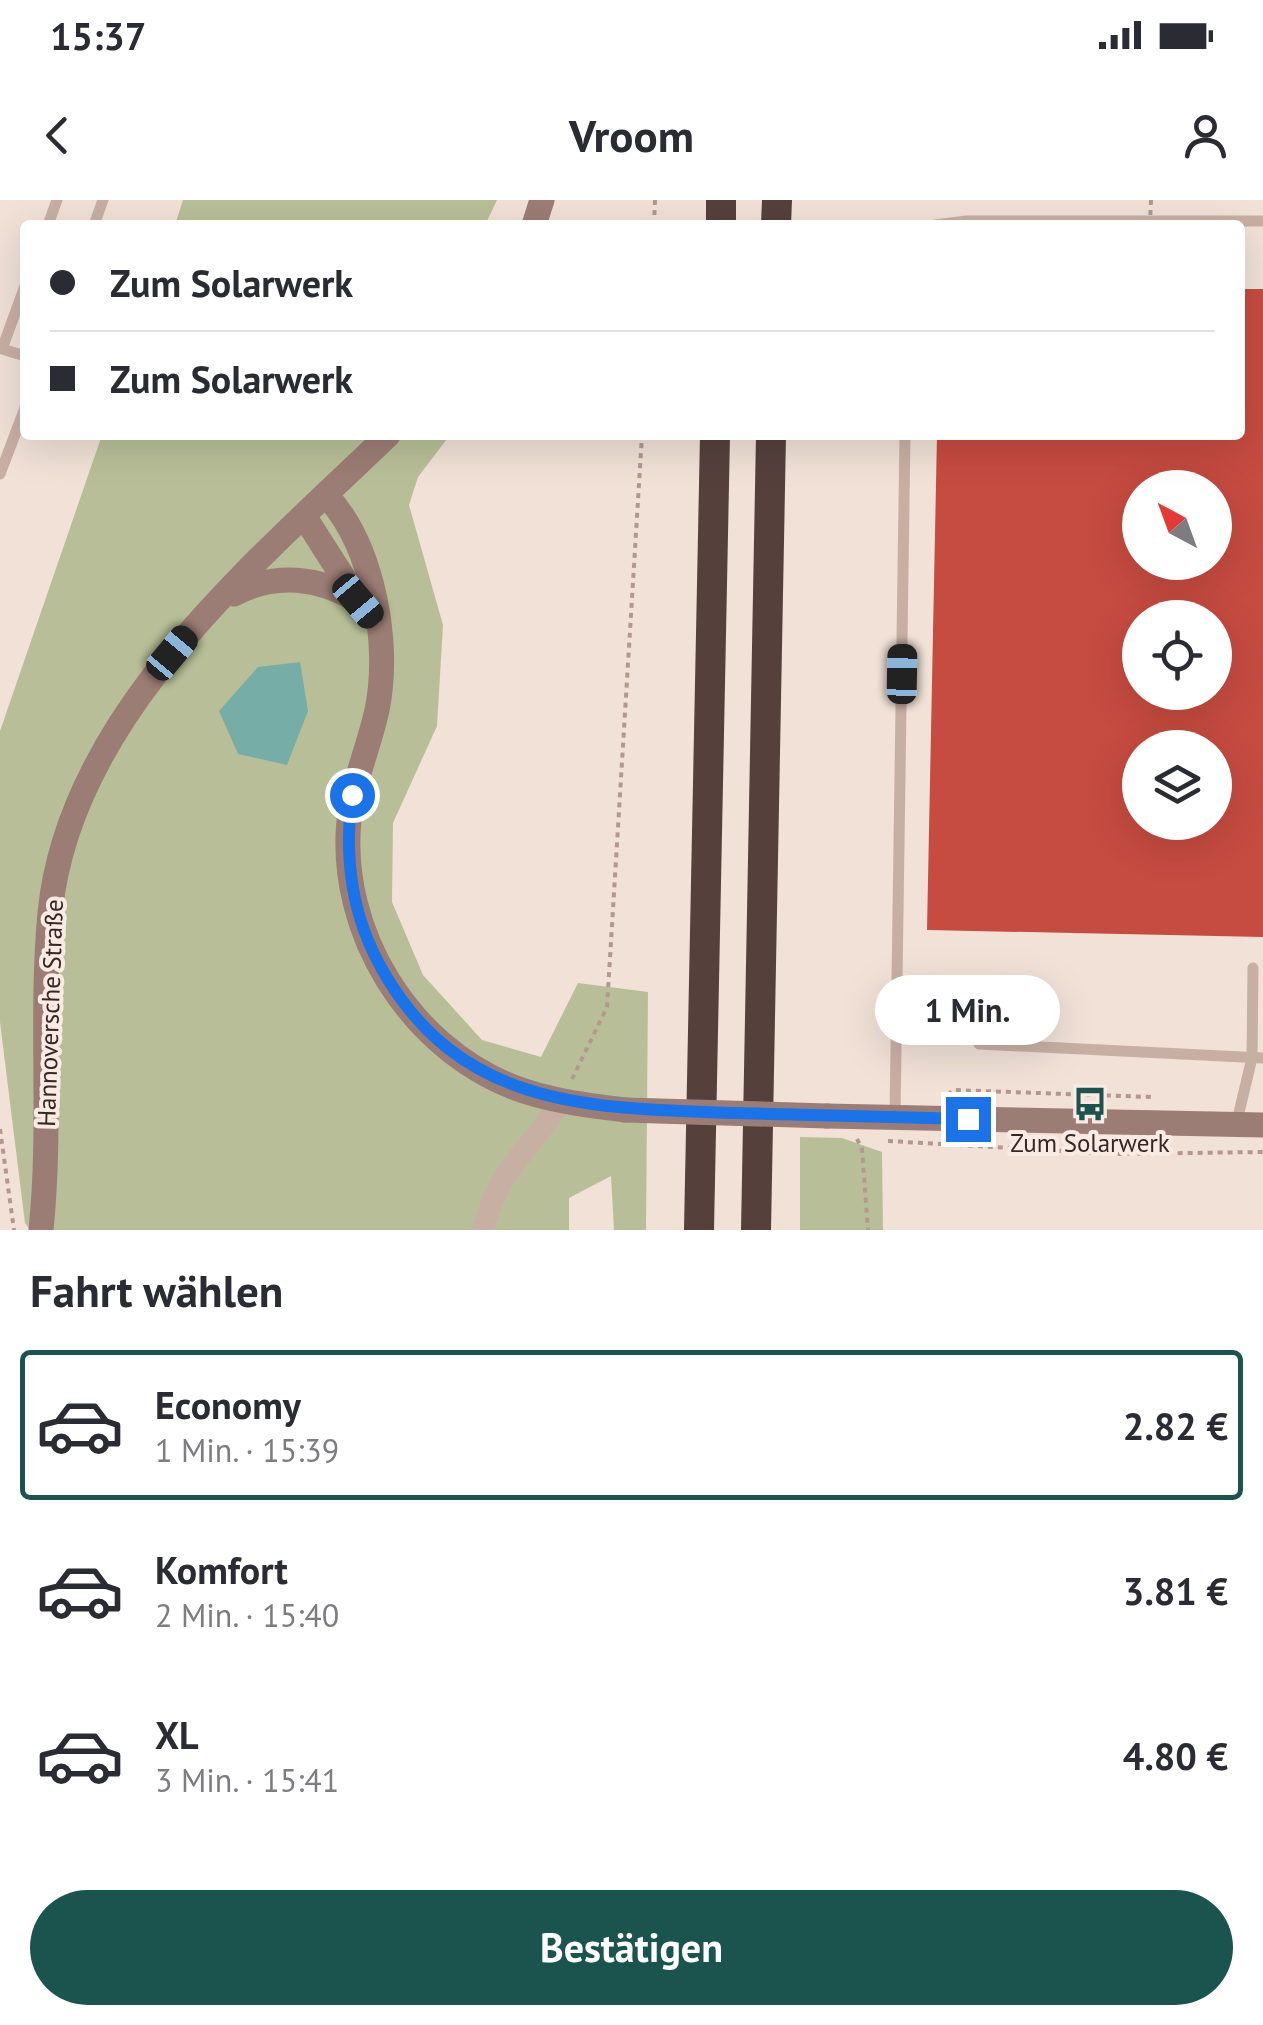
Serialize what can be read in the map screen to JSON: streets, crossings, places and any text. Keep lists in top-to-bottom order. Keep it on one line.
{"streets":{"main road":["Hannoversche Straße"]},"places":{"bus stop":["Zum Solarwerk"]},"north":"top left","page":{"status":"15:37","header":"Vroom","banner":["Zum Solarwerk","Zum Solarwerk"],"bubble":"1 Min.","heading":"Fahrt wählen","list":[{"name":"Economy","note":"1 Min. · 15:39","value":"2.82 €"},{"name":"Komfort","note":"2 Min. · 15:40","value":"3.81 €"},{"name":"XL","note":"3 Min. · 15:41","value":"4.80 €"}],"buttons":"Bestätigen"}}
